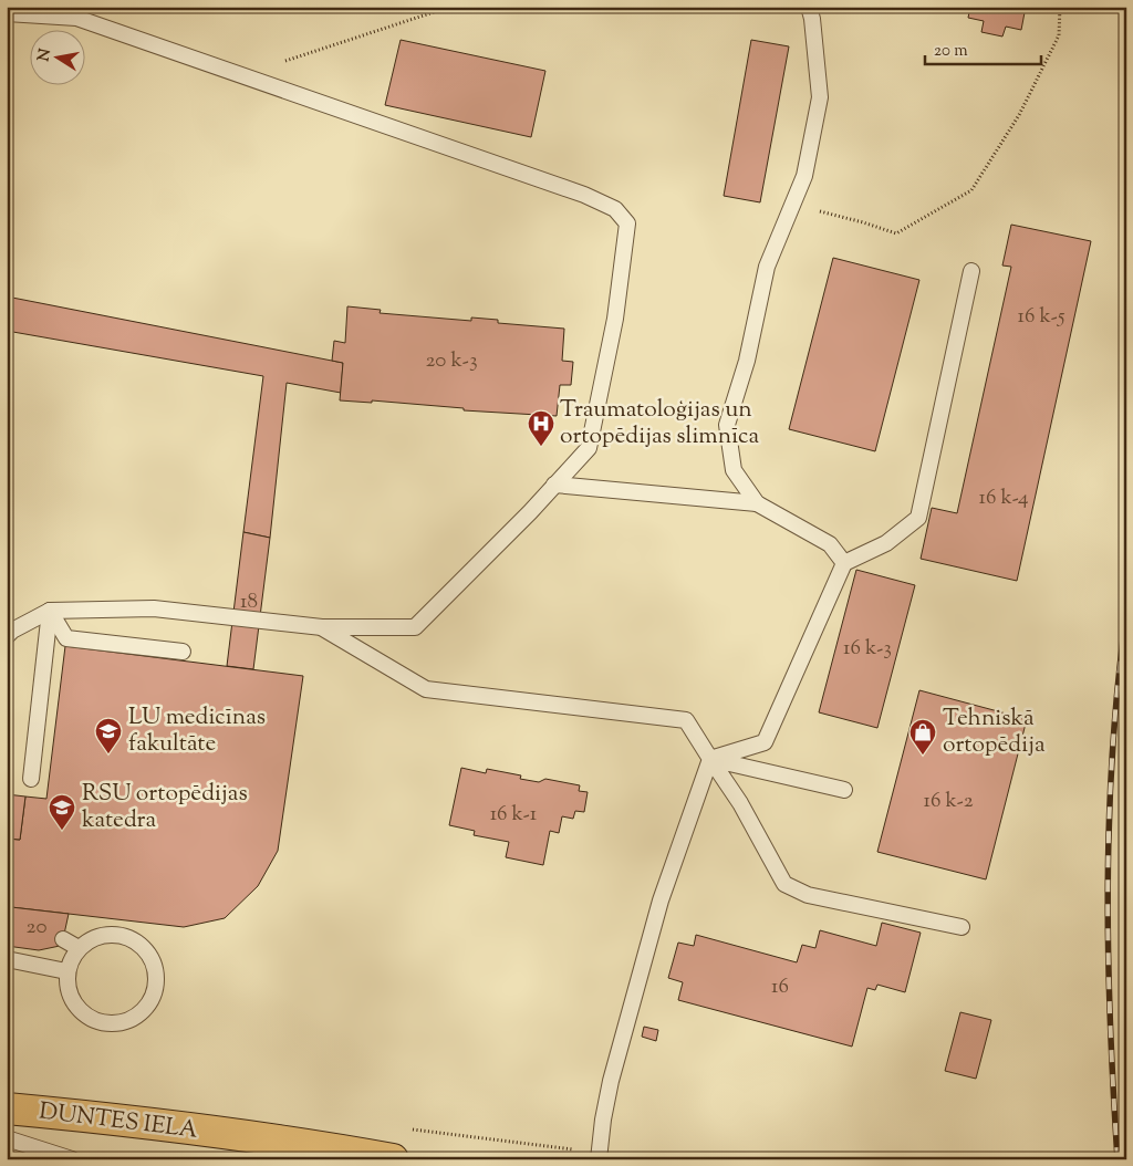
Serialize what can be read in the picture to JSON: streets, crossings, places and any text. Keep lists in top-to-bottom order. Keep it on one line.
{"streets":{"main road":["DUNTES IELA"]},"places":{"hospital":["Traumatoloģijas un ortopēdijas slimnīca"],"school or university":["LU medicīnas fakultāte","RSU ortopēdijas katedra"],"shop":["Tehniskā ortopēdija"]},"house_numbers":["16 k-5","20 k-3","16 k-4","18","16 k-3","16 k-2","16 k-1","20","16"],"scale_bar":"20 m","north":"left"}
